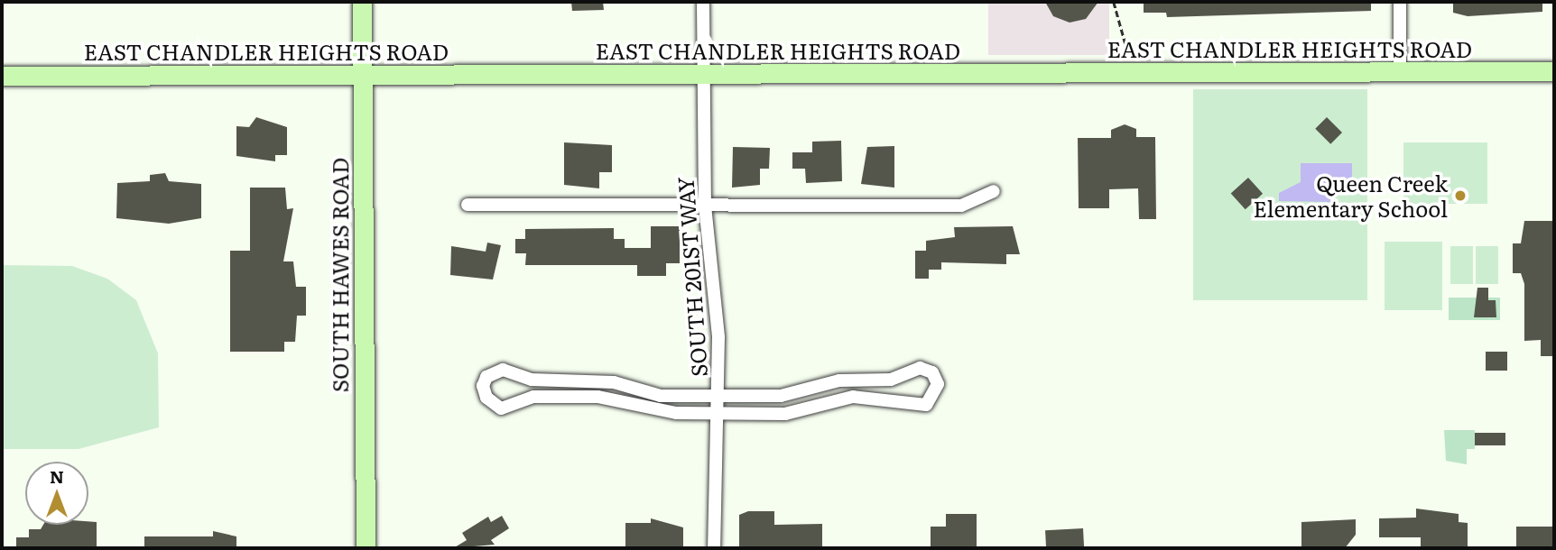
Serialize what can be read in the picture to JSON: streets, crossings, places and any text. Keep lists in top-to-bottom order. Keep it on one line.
{"streets":{"main road":["EAST CHANDLER HEIGHTS ROAD","SOUTH HAWES ROAD"],"street":["SOUTH 201ST WAY"]},"crossings":[["EAST CHANDLER HEIGHTS ROAD","SOUTH HAWES ROAD"],["EAST CHANDLER HEIGHTS ROAD","SOUTH 201ST WAY"]],"places":["Queen Creek Elementary School"],"north":"top"}
